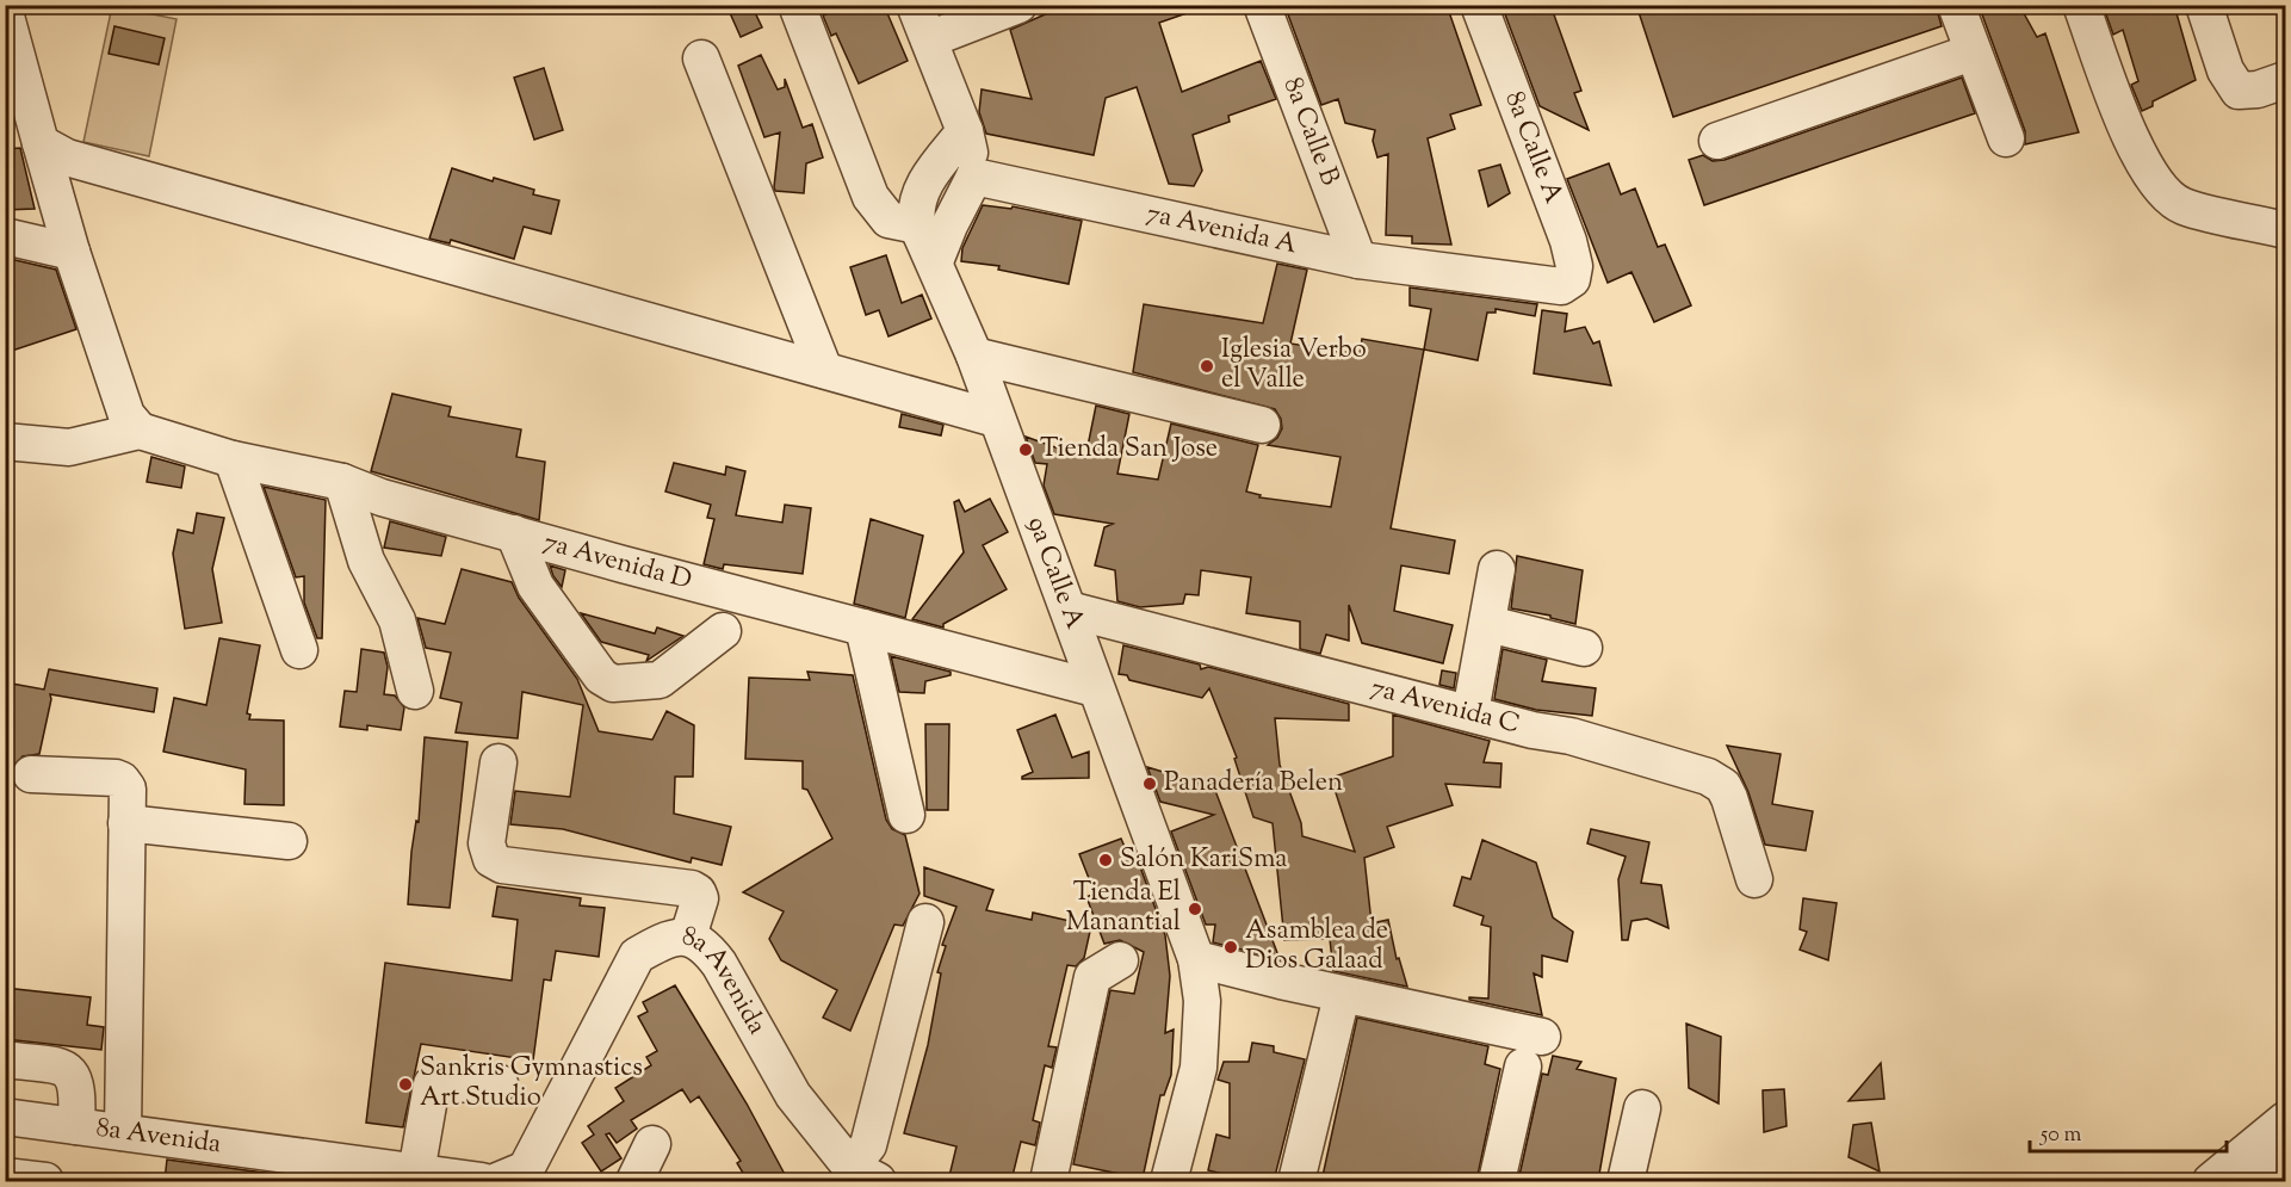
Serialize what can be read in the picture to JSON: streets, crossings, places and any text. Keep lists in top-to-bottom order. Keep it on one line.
{"streets":{"street":["8a Calle B","8a Calle A","7a Avenida A","7a Avenida D","9a Calle A","7a Avenida C","8a Avenida"]},"crossings":[["8a Calle B","7a Avenida A"],["8a Calle A","7a Avenida A"],["7a Avenida D","9a Calle A"],["9a Calle A","7a Avenida C"]],"places":["Iglesia Verbo el Valle","Tienda San Jose","Panadería Belen","Salón KariSma","Tienda El Manantial","Asamblea de Dios Galaad","Sankris Gymnastics Art Studio"],"scale_bar":"50 m"}
